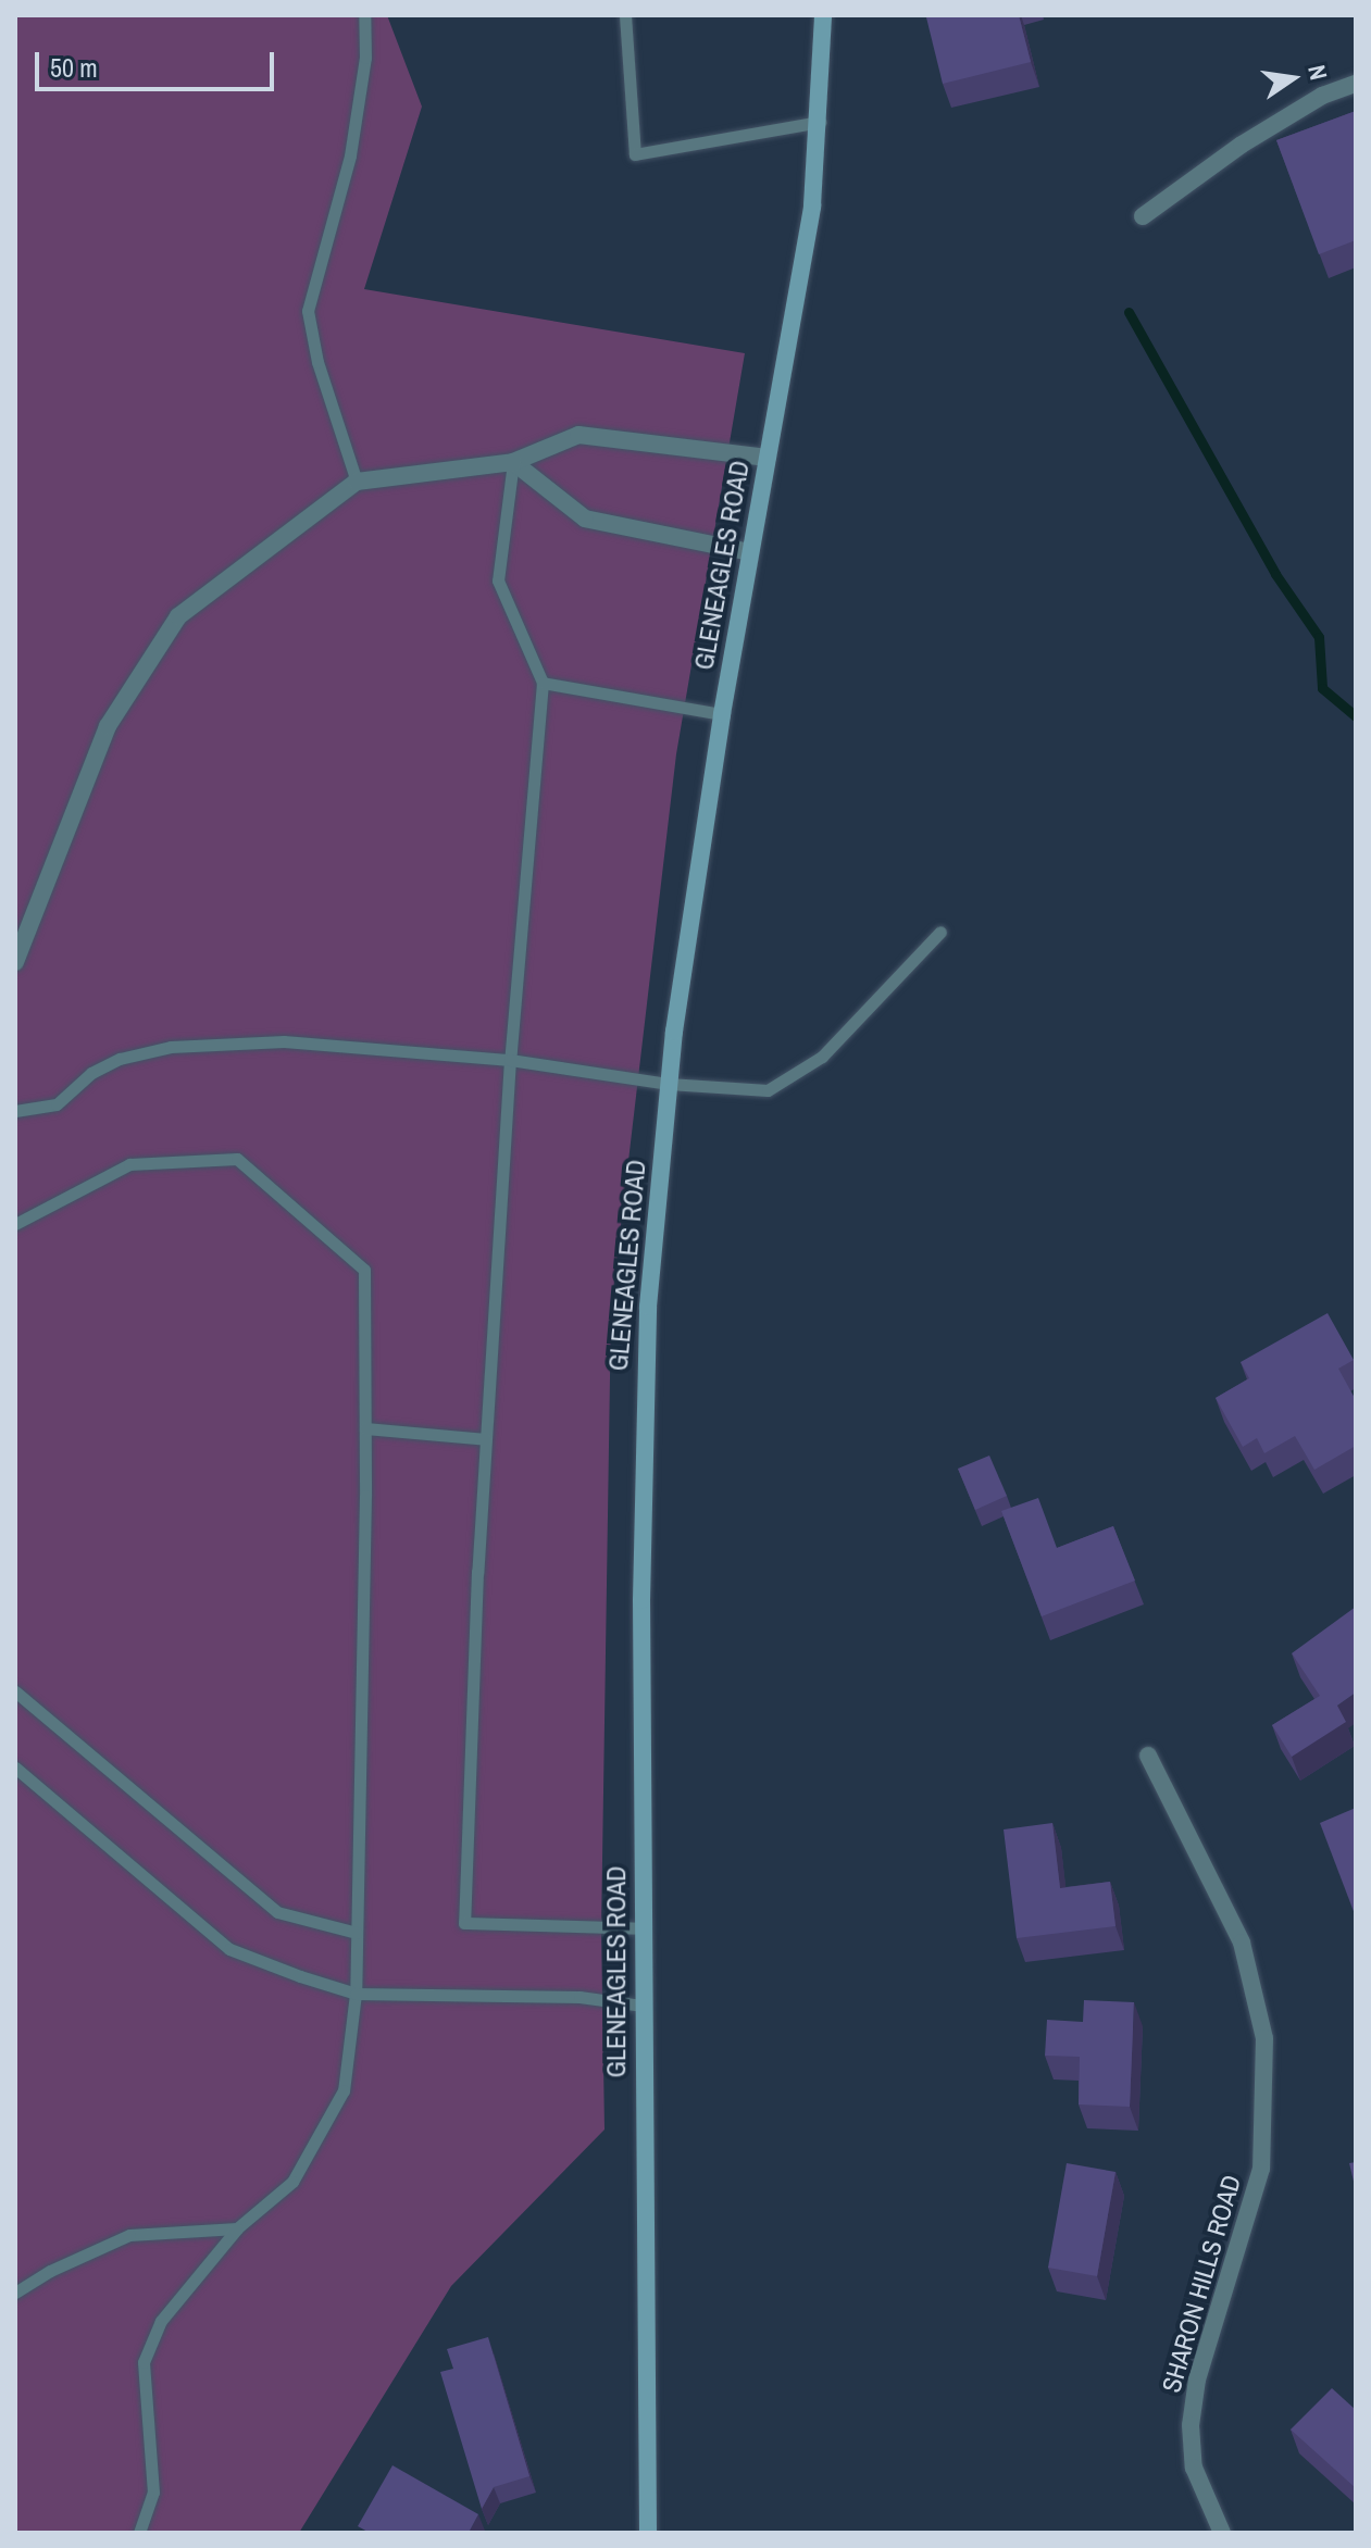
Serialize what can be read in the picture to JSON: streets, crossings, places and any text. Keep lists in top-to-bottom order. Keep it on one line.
{"streets":{"street":["GLENEAGLES ROAD","SHARON HILLS ROAD"]},"scale_bar":"50 m","north":"right"}
